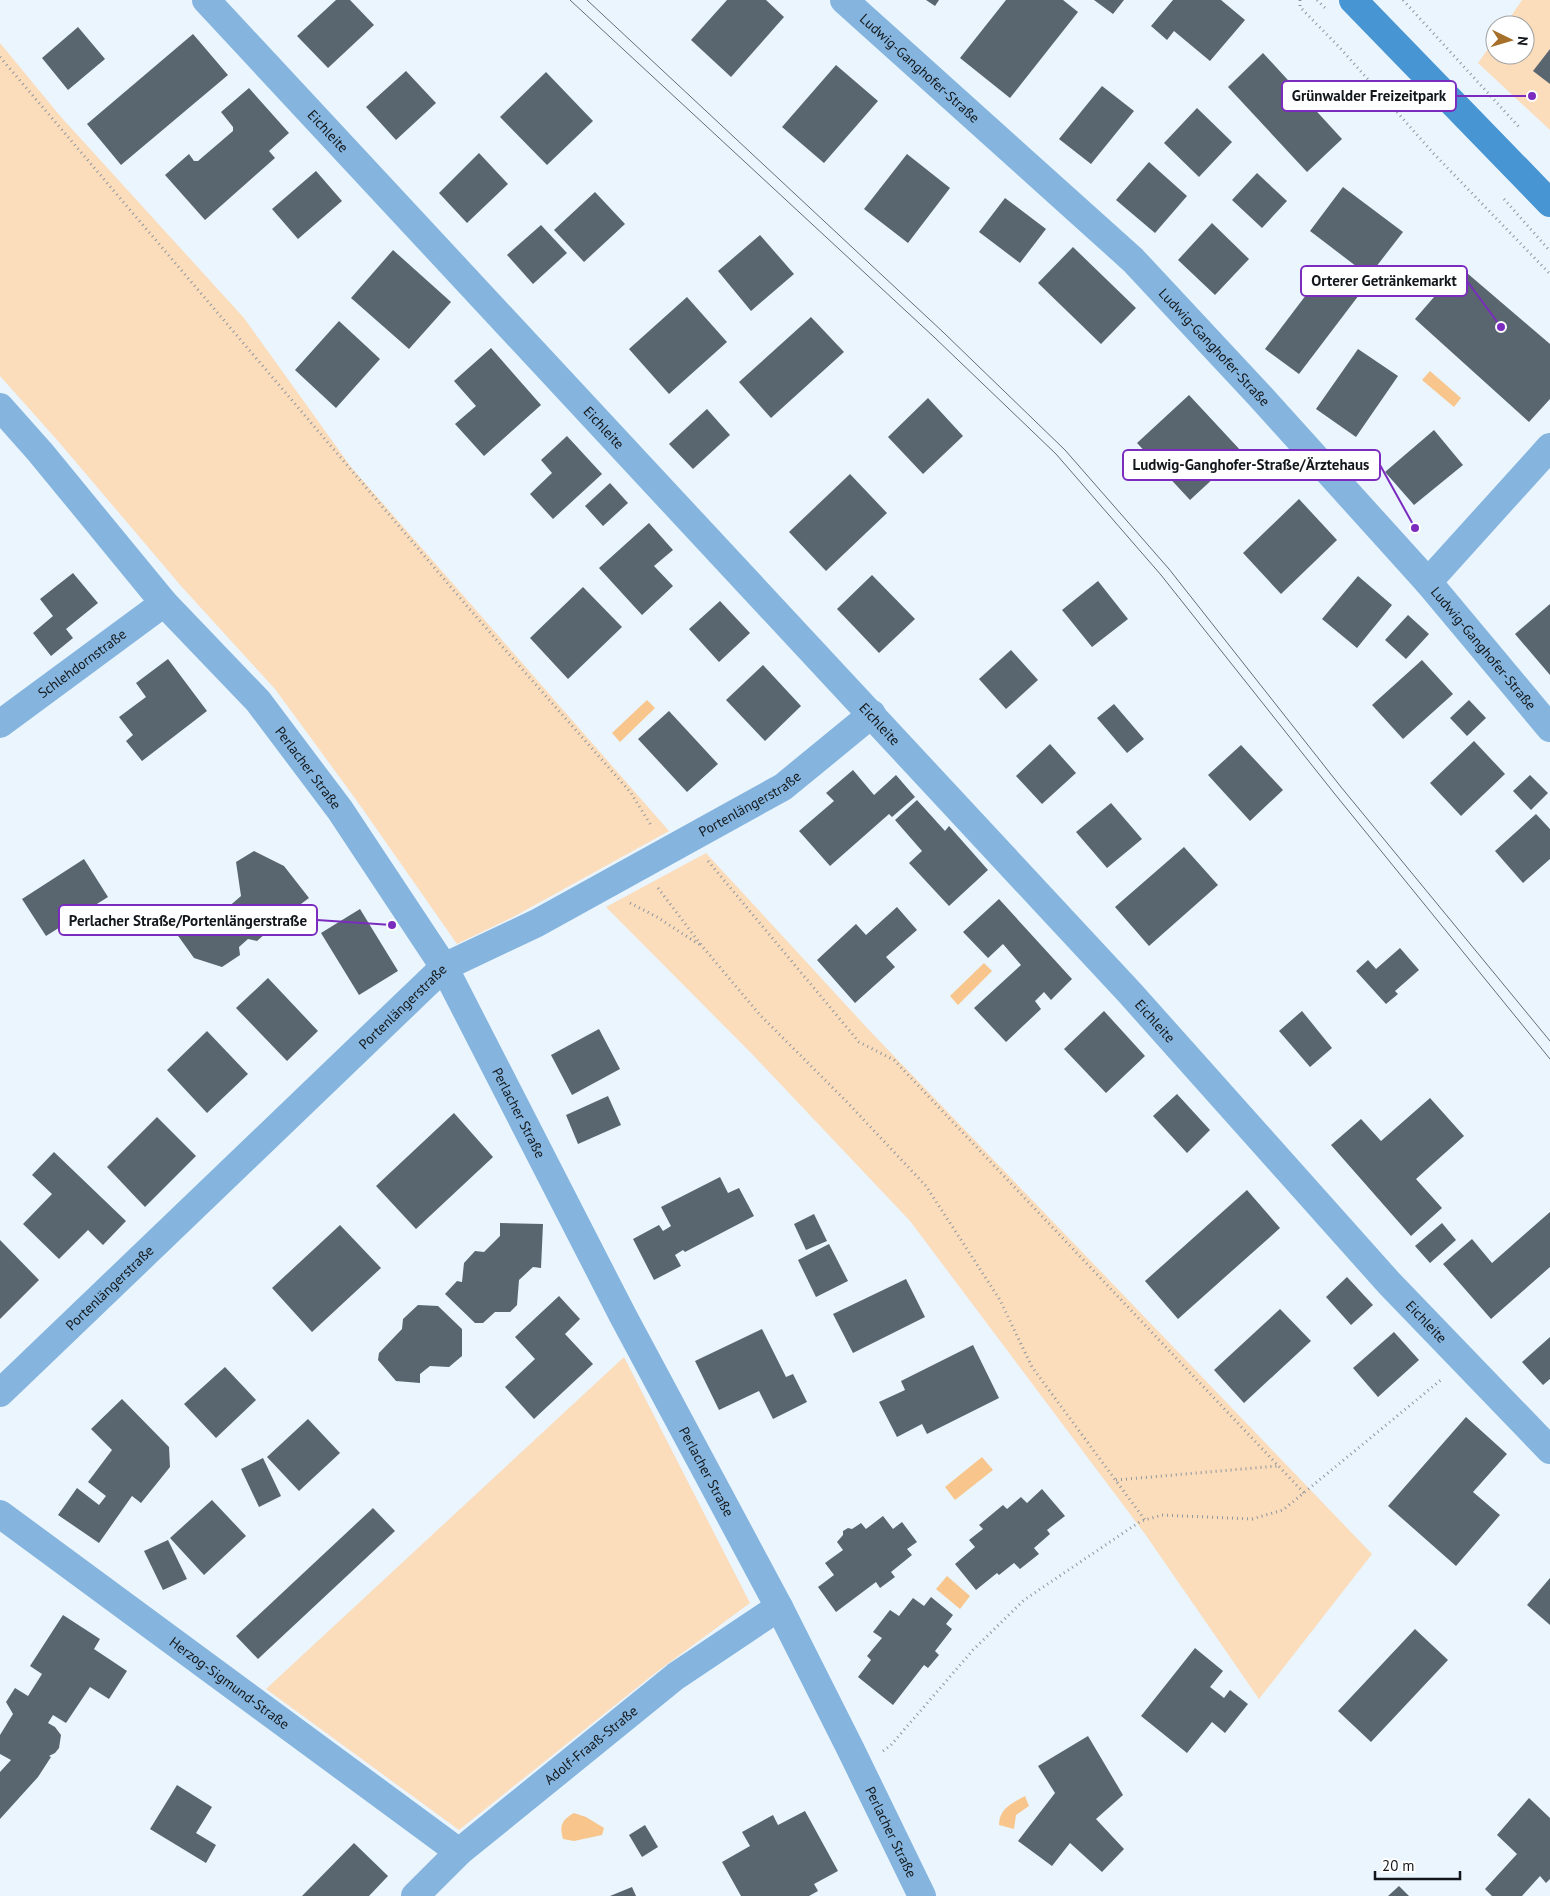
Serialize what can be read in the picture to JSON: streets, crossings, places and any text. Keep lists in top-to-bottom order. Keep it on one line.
{"streets":{"street":["Ludwig-Ganghofer-Straße","Eichleite","Schlehdornstraße","Perlacher Straße","Portenlängerstraße","Herzog-Sigmund-Straße","Adolf-Fraaß-Straße"]},"crossings":[["Eichleite","Portenlängerstraße"],["Schlehdornstraße","Perlacher Straße"],["Perlacher Straße","Portenlängerstraße"],["Perlacher Straße","Adolf-Fraaß-Straße"],["Herzog-Sigmund-Straße","Adolf-Fraaß-Straße"]],"places":["Grünwalder Freizeitpark","Orterer Getränkemarkt","Ludwig-Ganghofer-Straße/Ärztehaus","Perlacher Straße/Portenlängerstraße"],"scale_bar":"20 m","north":"right"}
